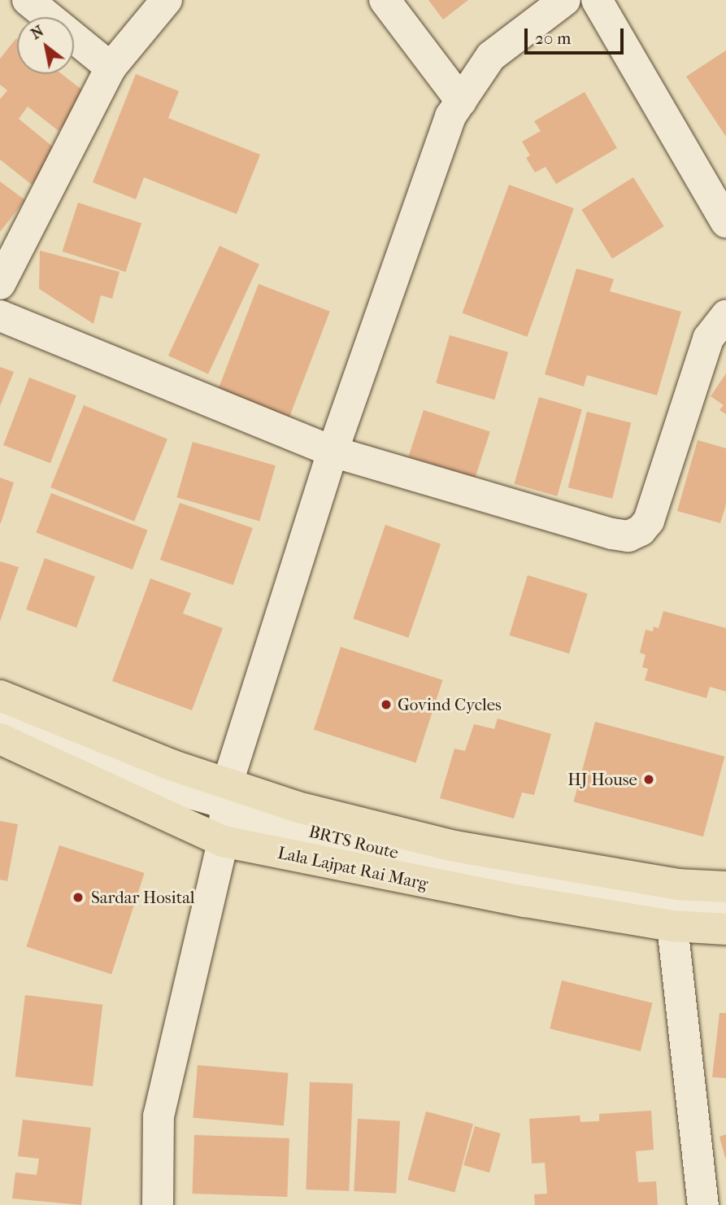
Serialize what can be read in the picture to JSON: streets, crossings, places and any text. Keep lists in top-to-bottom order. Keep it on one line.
{"streets":{"main road":["Lala Lajpat Rai Marg"],"street":["BRTS Route"]},"places":["Govind Cycles","HJ House","Sardar Hosital"],"scale_bar":"20 m","north":"top left"}
